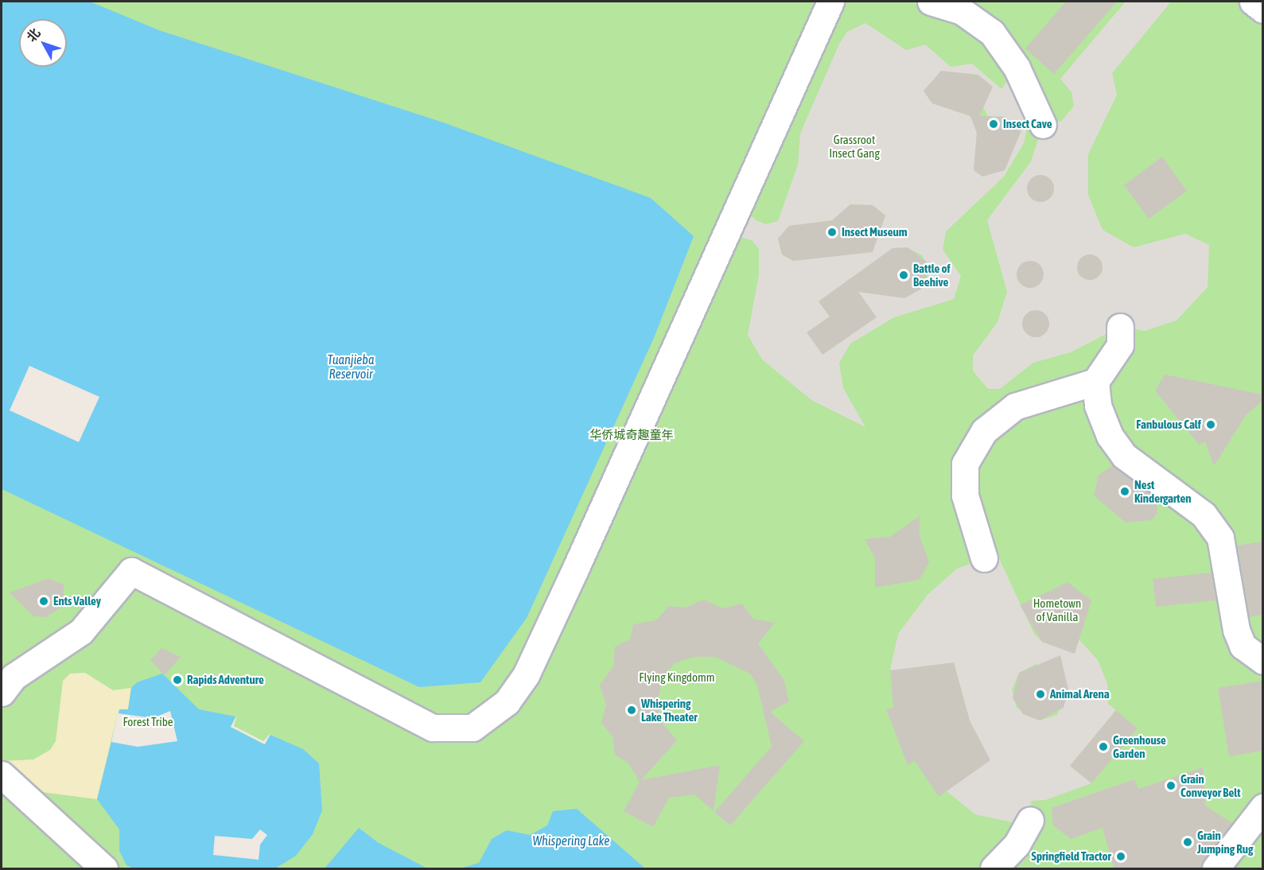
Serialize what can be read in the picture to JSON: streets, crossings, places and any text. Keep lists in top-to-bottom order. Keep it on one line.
{"water":["Tuanjieba Reservoir","Whispering Lake"],"parks":["Grassroot Insect Gang","华侨城奇趣童年","Hometown of Vanilla","Flying Kingdomm","Forest Tribe"],"places":["Insect Cave","Insect Museum","Battle of Beehive","Fanbulous Calf","Nest Kindergarten","Ents Valley","Rapids Adventure","Animal Arena","Whispering Lake Theater","Greenhouse Garden","Grain Conveyor Belt","Grain Jumping Rug","Springfield Tractor"],"north":"top left"}
